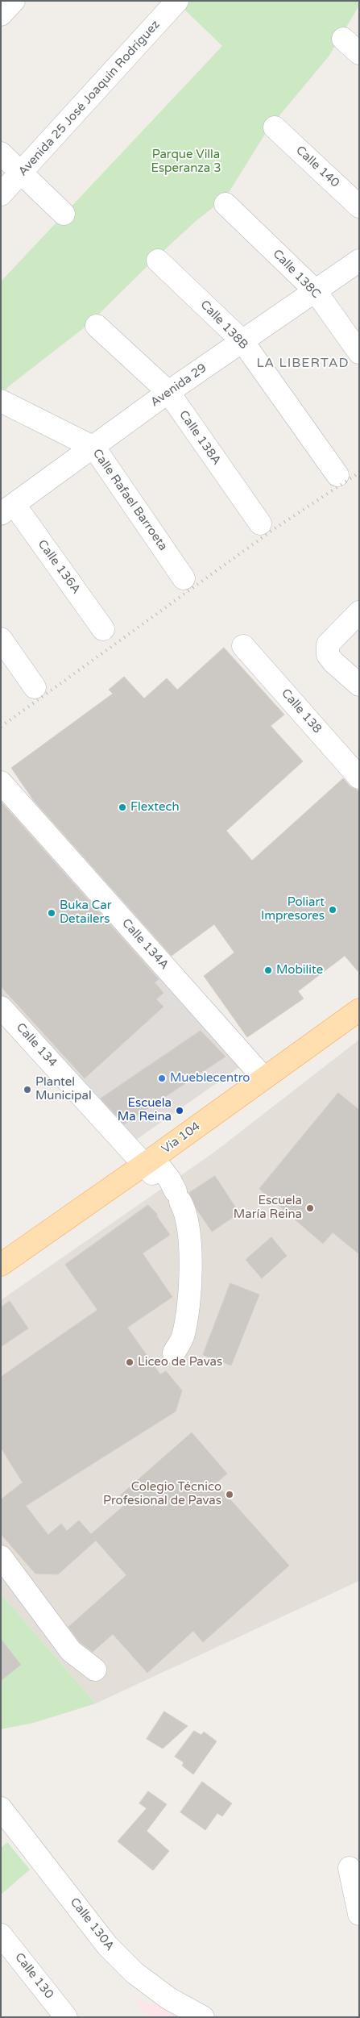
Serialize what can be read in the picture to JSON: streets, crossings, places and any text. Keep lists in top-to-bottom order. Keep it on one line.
{"streets":{"main road":["Vía 104"],"street":["Avenida 25 José Joaquín Rodríguez","Calle 140","Calle 138C","Calle 138B","Avenida 29","Calle 138A","Calle Rafael Barroeta","Calle 136A","Calle 138","Calle 134A","Calle 134","Calle 130A","Calle 130"]},"crossings":[["Calle 138C","Avenida 29"],["Calle 138B","Avenida 29"],["Avenida 29","Calle 138A"],["Avenida 29","Calle Rafael Barroeta"],["Avenida 29","Calle 136A"],["Calle 134","Vía 104"]],"districts":["LA LIBERTAD"],"parks":["Parque Villa Esperanza 3"],"places":["Flextech","Poliart Impresores","Buka Car Detailers","Mobilite","Mueblecentro","Plantel Municipal","Escuela Ma Reina","Escuela María Reina","Liceo de Pavas","Colegio Técnico Profesional de Pavas"]}
